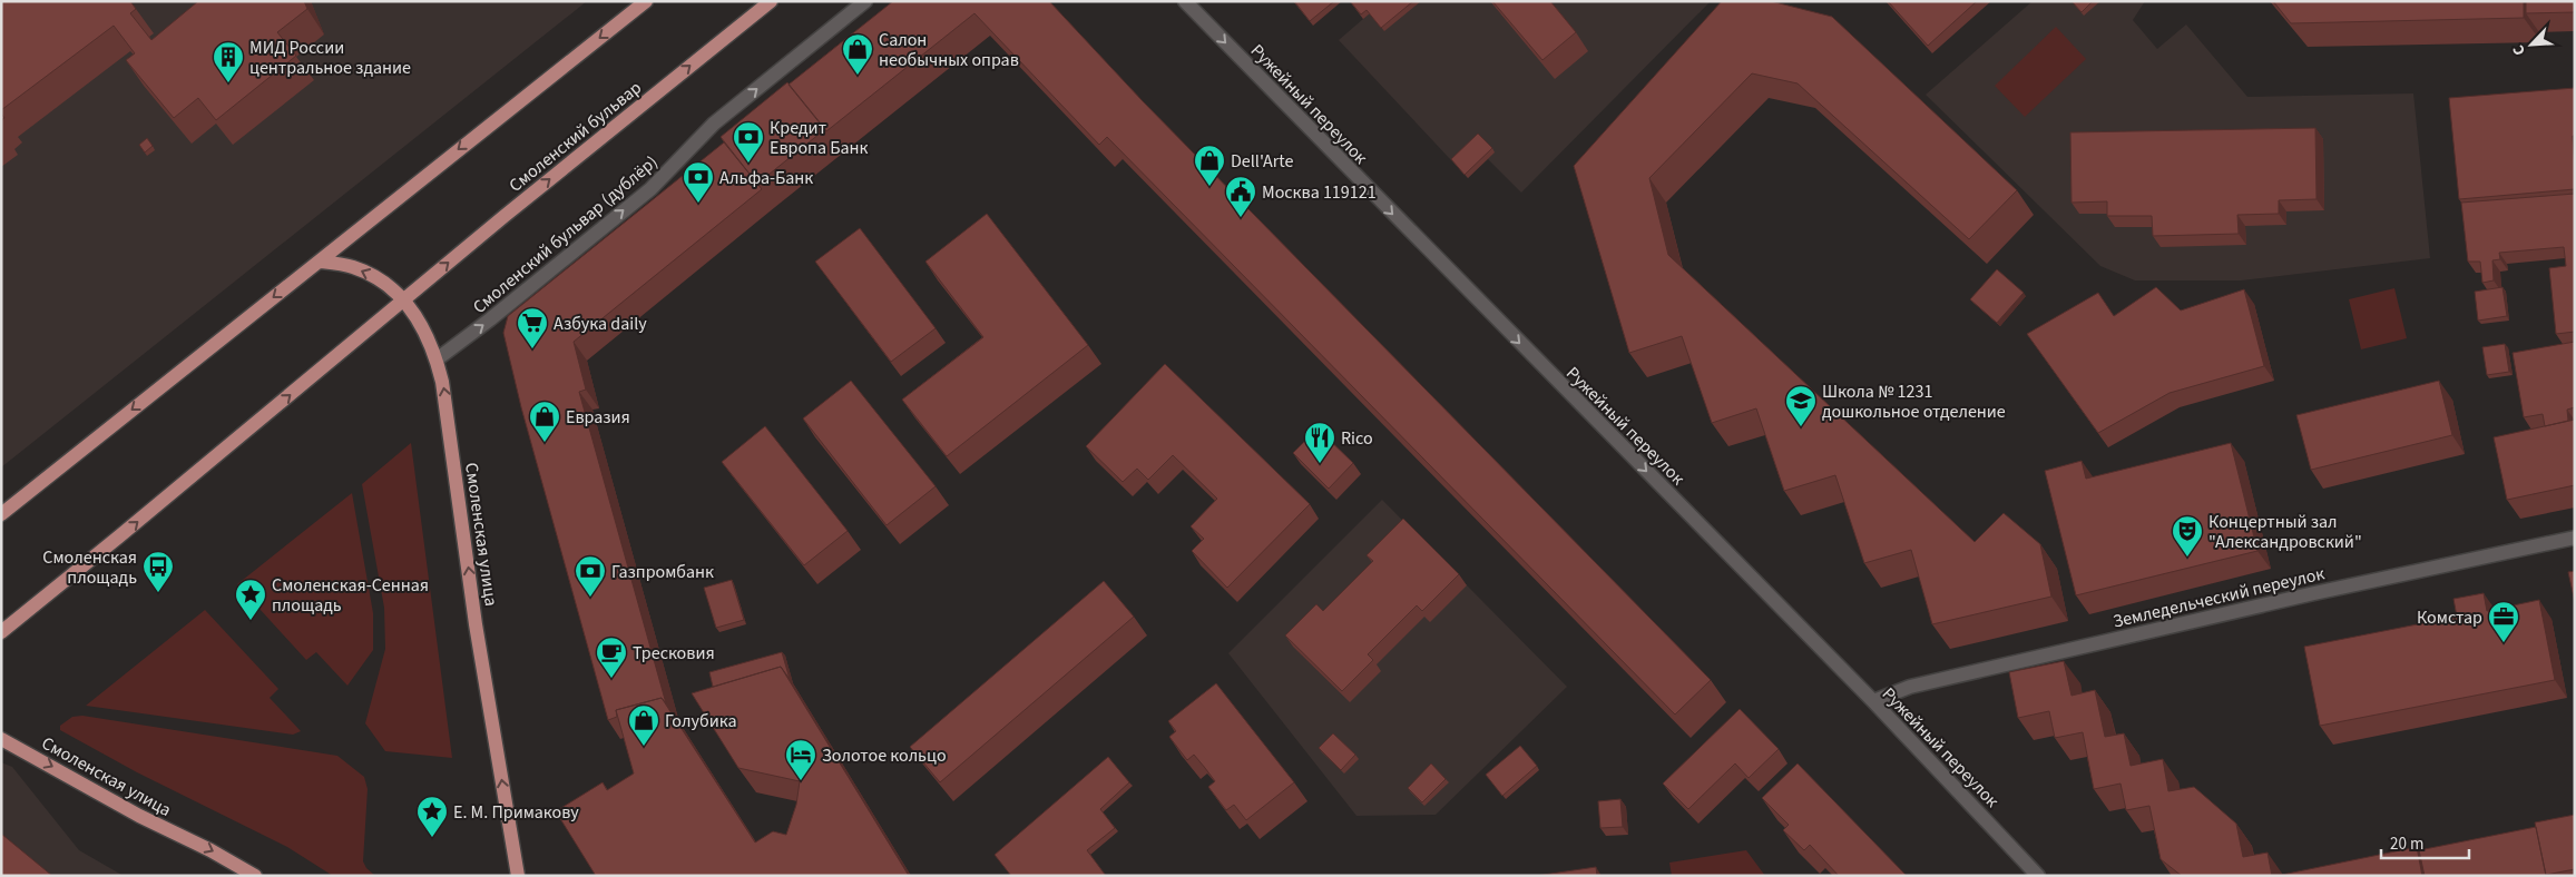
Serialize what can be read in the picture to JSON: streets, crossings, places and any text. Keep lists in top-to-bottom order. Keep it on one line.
{"streets":{"main road":["Смоленский бульвар","Смоленская улица"],"street":["Ружейный переулок","Смоленский бульвар (дублёр)","Земледельческий переулок"]},"crossings":[["Ружейный переулок","Земледельческий переулок"],["Смоленский бульвар","Смоленская улица"],["Смоленский бульвар (дублёр)","Смоленская улица"]],"one_way":["Ружейный переулок","Смоленский бульвар (дублёр)"],"places":{"shop":["Салон необычных оправ","Dell'Arte","Евразия","Голубика"],"building":["МИД России центральное здание"],"bank":["Кредит Европа Банк","Альфа-Банк","Газпромбанк"],"public building":["Москва 119121"],"supermarket":["Азбука daily"],"school or university":["Школа № 1231 дошкольное отделение"],"restaurant":["Rico"],"theatre":["Концертный зал \"Александровский\""],"bus stop":["Смоленская площадь"],"place":["Смоленская-Сенная площадь","Е. М. Примакову"],"office":["Комстар"],"cafe":["Тресковия"],"hotel":["Золотое кольцо"]},"scale_bar":"20 m","north":"bottom left"}
